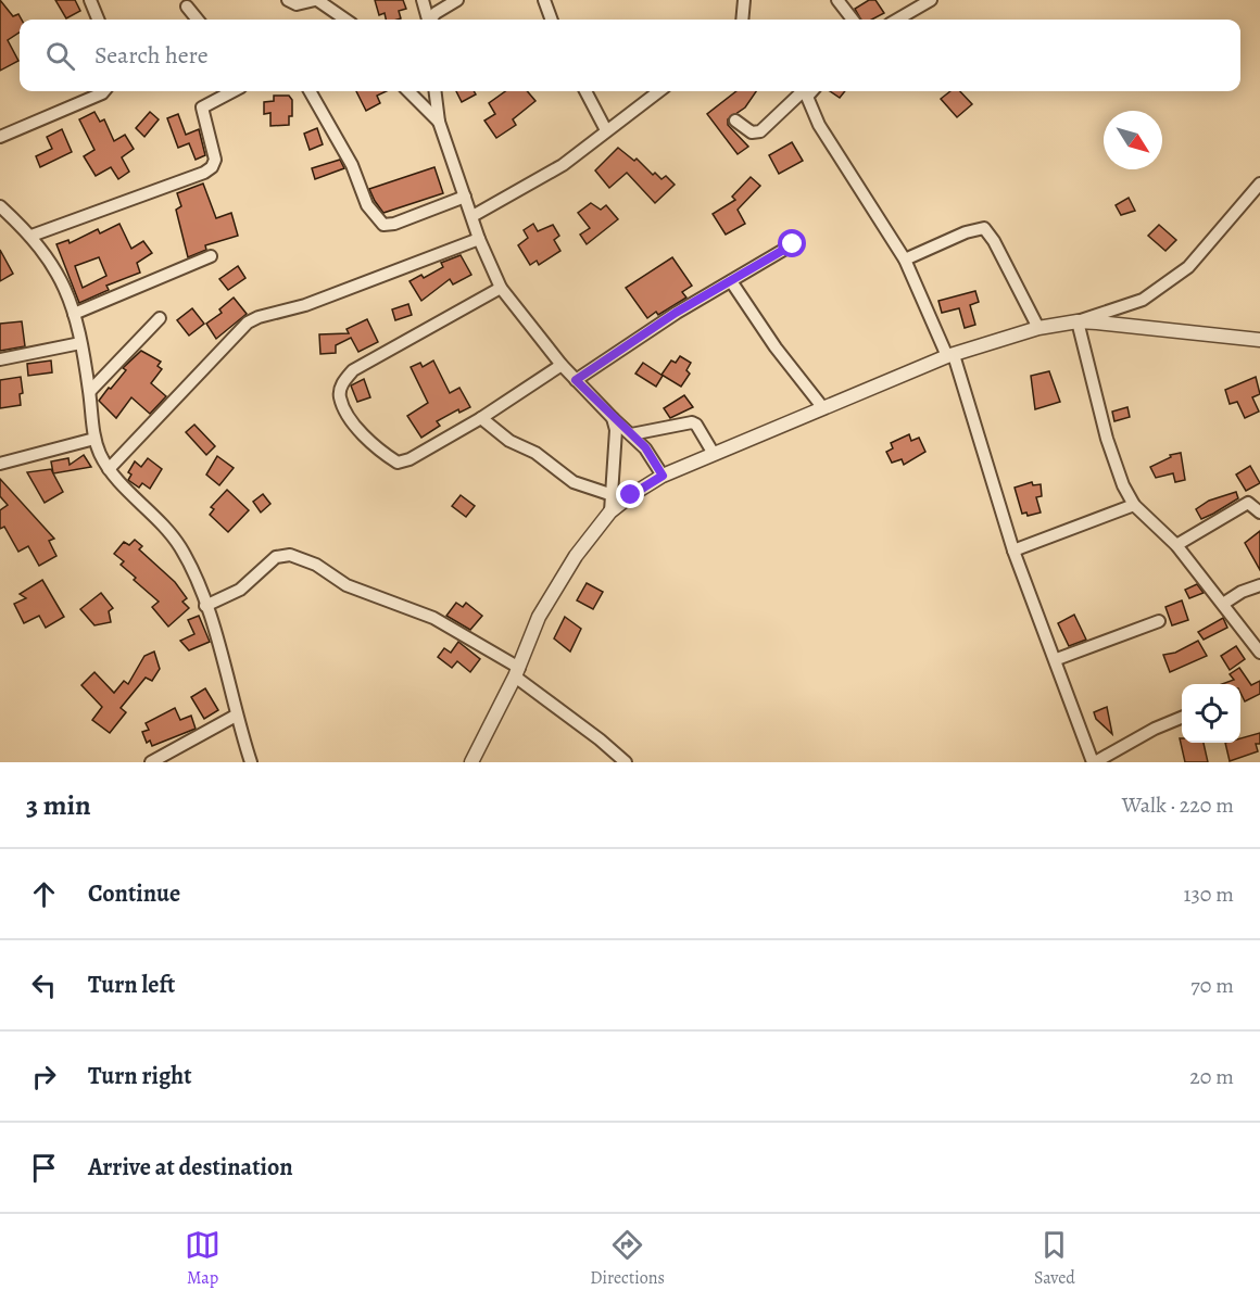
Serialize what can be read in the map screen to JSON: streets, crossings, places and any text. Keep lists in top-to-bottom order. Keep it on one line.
{"north":"bottom right","page":{"search":"Search here","heading":["3 min","Walk · 220 m"],"list":[["Continue","130 m"],["Turn left","70 m"],["Turn right","20 m"],"Arrive at destination"],"nav":["Map","Directions","Saved"]}}
